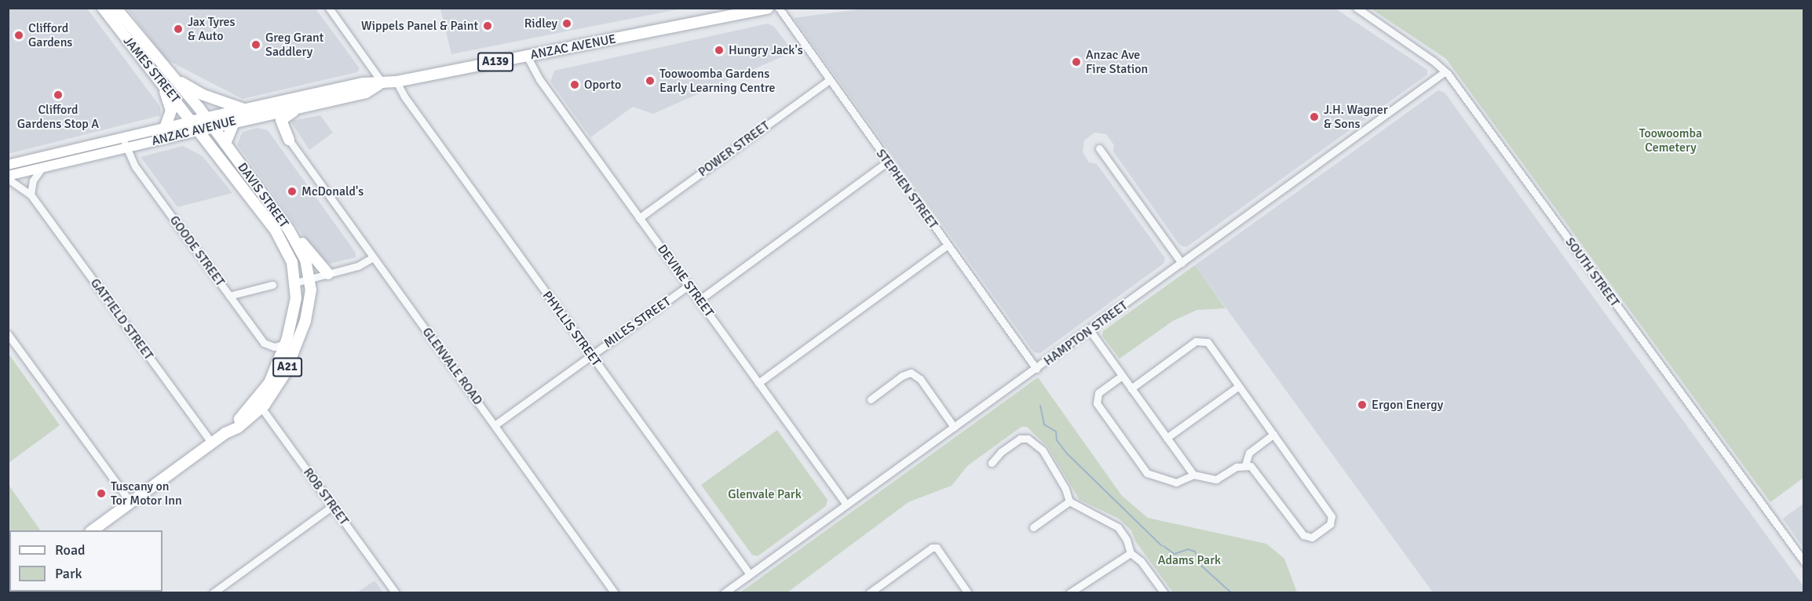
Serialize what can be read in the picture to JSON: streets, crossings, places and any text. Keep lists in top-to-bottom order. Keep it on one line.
{"streets":{"highway":["ANZAC AVENUE","A139","JAMES STREET","DAVIS STREET","A21"],"street":["POWER STREET","STEPHEN STREET","GOODE STREET","SOUTH STREET","DEVINE STREET","GATFIELD STREET","MILES STREET","PHYLLIS STREET","HAMPTON STREET","GLENVALE ROAD","ROB STREET"]},"crossings":[["ANZAC AVENUE","JAMES STREET"],["ANZAC AVENUE","DAVIS STREET"],["ANZAC AVENUE","GOODE STREET"],["ANZAC AVENUE","DEVINE STREET"],["ANZAC AVENUE","GATFIELD STREET"],["ANZAC AVENUE","PHYLLIS STREET"],["JAMES STREET","DAVIS STREET"],["POWER STREET","STEPHEN STREET"],["POWER STREET","DEVINE STREET"],["STEPHEN STREET","HAMPTON STREET"],["DAVIS STREET","A21"],["GOODE STREET","A21"],["SOUTH STREET","HAMPTON STREET"],["DEVINE STREET","MILES STREET"],["DEVINE STREET","HAMPTON STREET"],["GATFIELD STREET","A21"],["MILES STREET","PHYLLIS STREET"],["MILES STREET","GLENVALE ROAD"],["PHYLLIS STREET","HAMPTON STREET"],["A21","ROB STREET"]],"parks":["Toowoomba Cemetery","Glenvale Park","Adams Park"],"places":["Ridley","Wippels Panel & Paint","Jax Tyres & Auto","Clifford Gardens","Greg Grant Saddlery","Hungry Jack's","Anzac Ave Fire Station","Toowoomba Gardens Early Learning Centre","Oporto","Clifford Gardens Stop A","J.H. Wagner & Sons","McDonald's","Ergon Energy","Tuscany on Tor Motor Inn"],"legend":["Road","Park"]}
